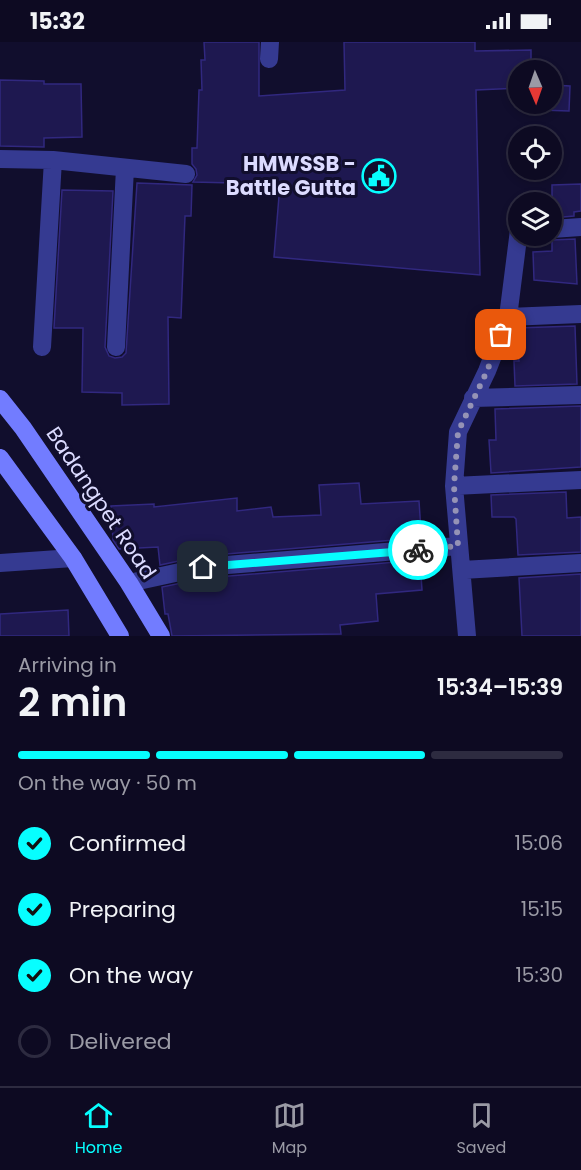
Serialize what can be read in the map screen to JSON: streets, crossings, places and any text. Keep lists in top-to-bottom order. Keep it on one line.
{"streets":{"main road":["Badangpet Road"]},"places":{"public building":["HMWSSB - Battle Gutta"]},"north":"bottom","page":{"status":"15:32","heading":["2 min","Arriving in","15:34–15:39"],"bar":"On the way · 50 m","list":[["Confirmed","15:06"],["Preparing","15:15"],["On the way","15:30"],"Delivered"],"tabs":["Home","Map","Saved"]}}
